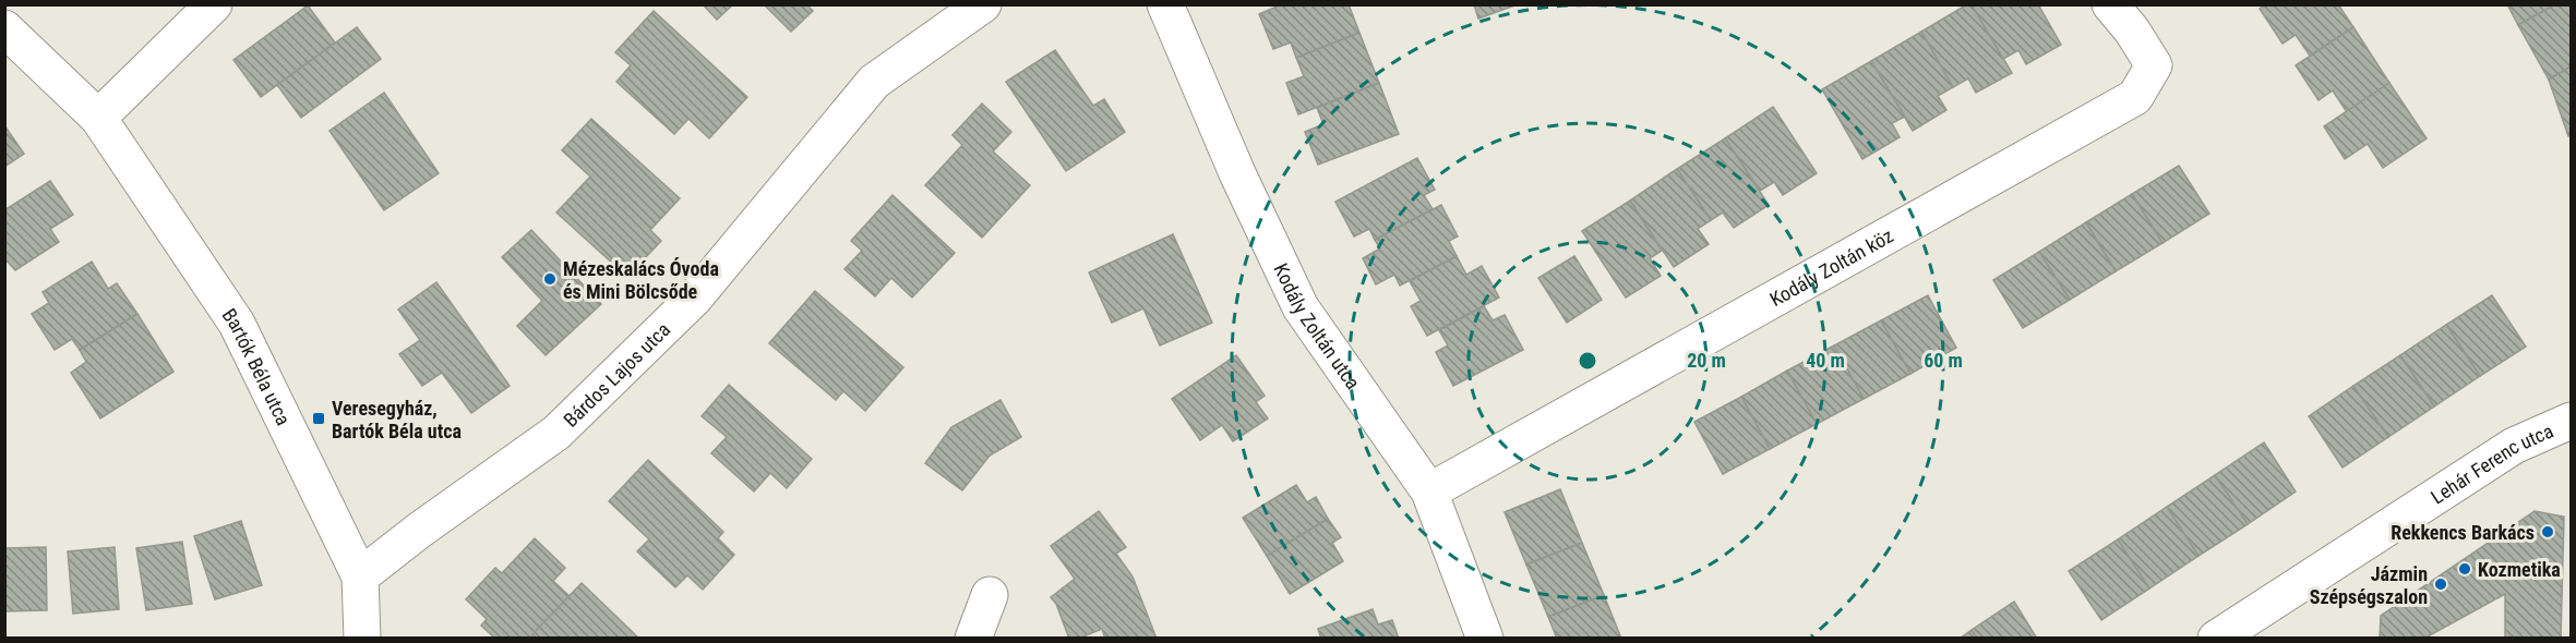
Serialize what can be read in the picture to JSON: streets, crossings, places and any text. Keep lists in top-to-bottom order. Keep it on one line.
{"streets":{"street":["Kodály Zoltán köz","Kodály Zoltán utca","Bartók Béla utca","Bárdos Lajos utca","Lehár Ferenc utca"]},"crossings":[["Kodály Zoltán köz","Kodály Zoltán utca"],["Bartók Béla utca","Bárdos Lajos utca"]],"places":{"other":["Mézeskalács Óvoda és Mini Bölcsőde","Rekkencs Barkács","Kozmetika","Jázmin Szépségszalon"],"transit":["Veresegyház, Bartók Béla utca"]},"rings":["20 m","40 m","60 m"]}
